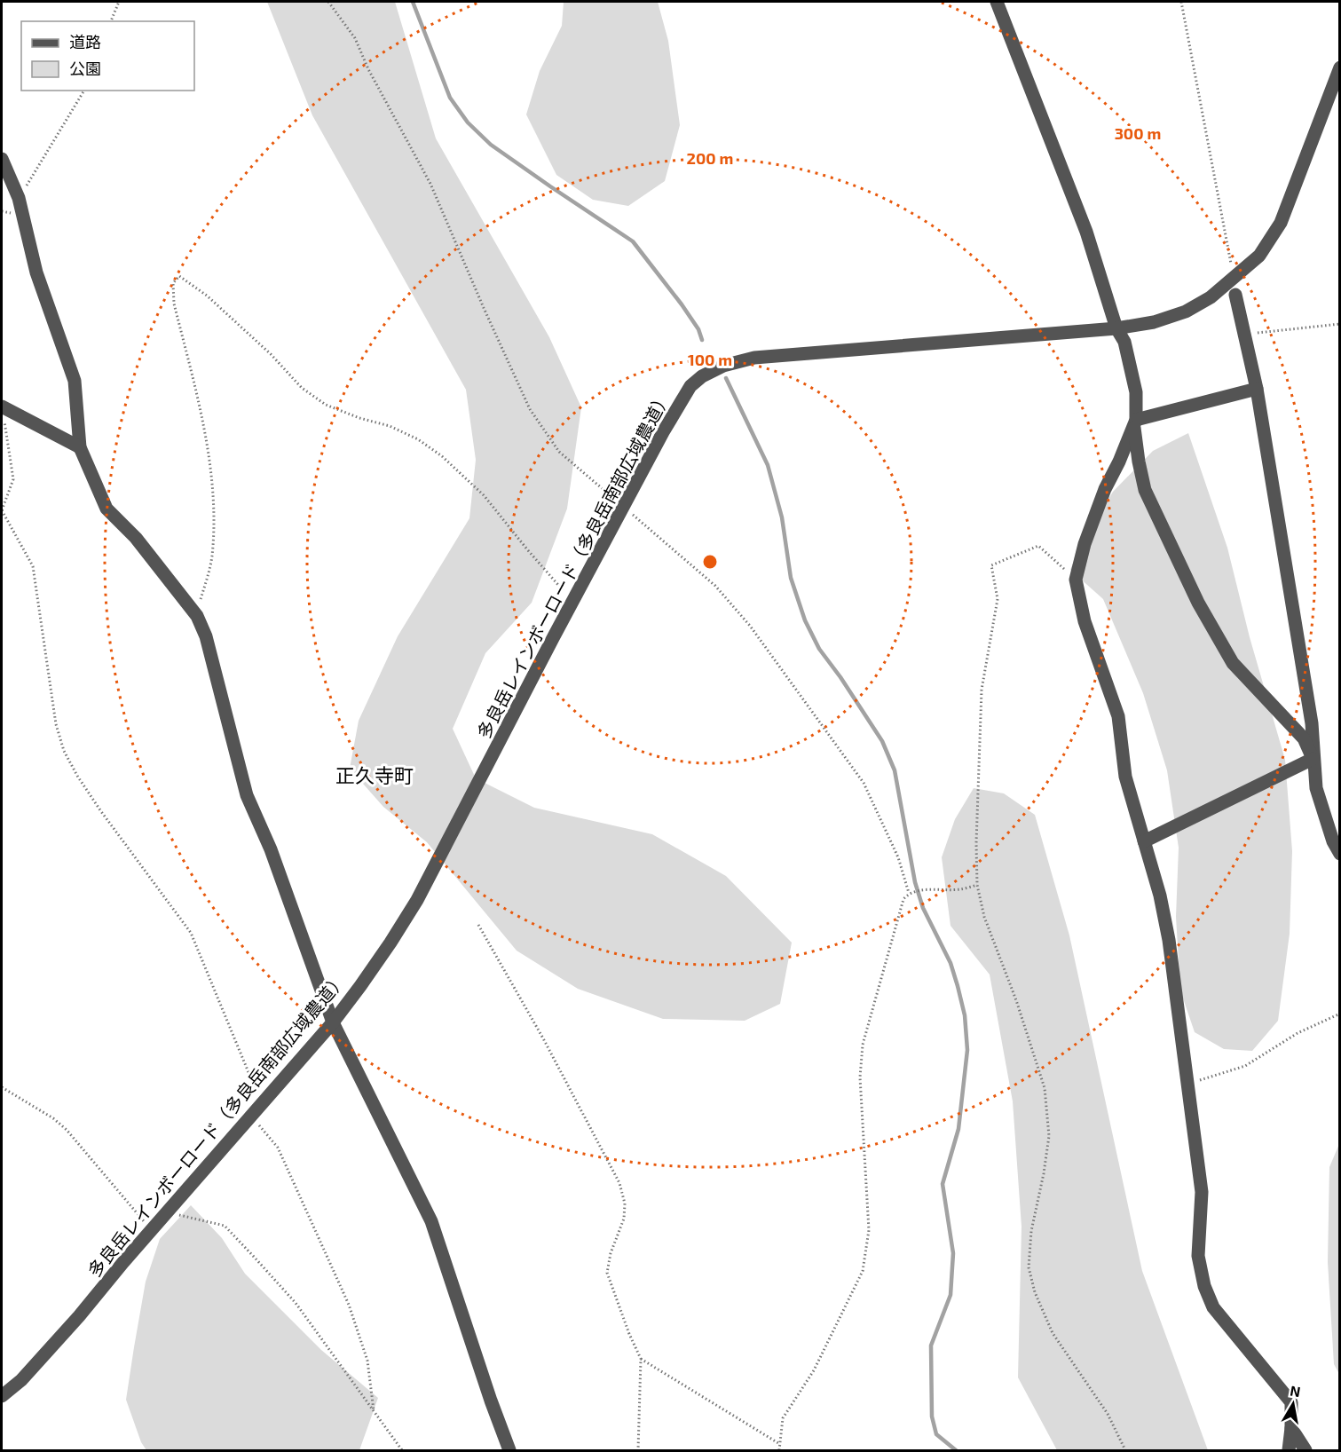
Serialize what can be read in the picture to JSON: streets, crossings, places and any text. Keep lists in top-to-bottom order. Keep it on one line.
{"streets":{"street":["多良岳レインボーロード（多良岳南部広域農道）"]},"districts":["正久寺町"],"legend":["道路","公園"],"north":"top","rings":["300 m","200 m","100 m"]}
